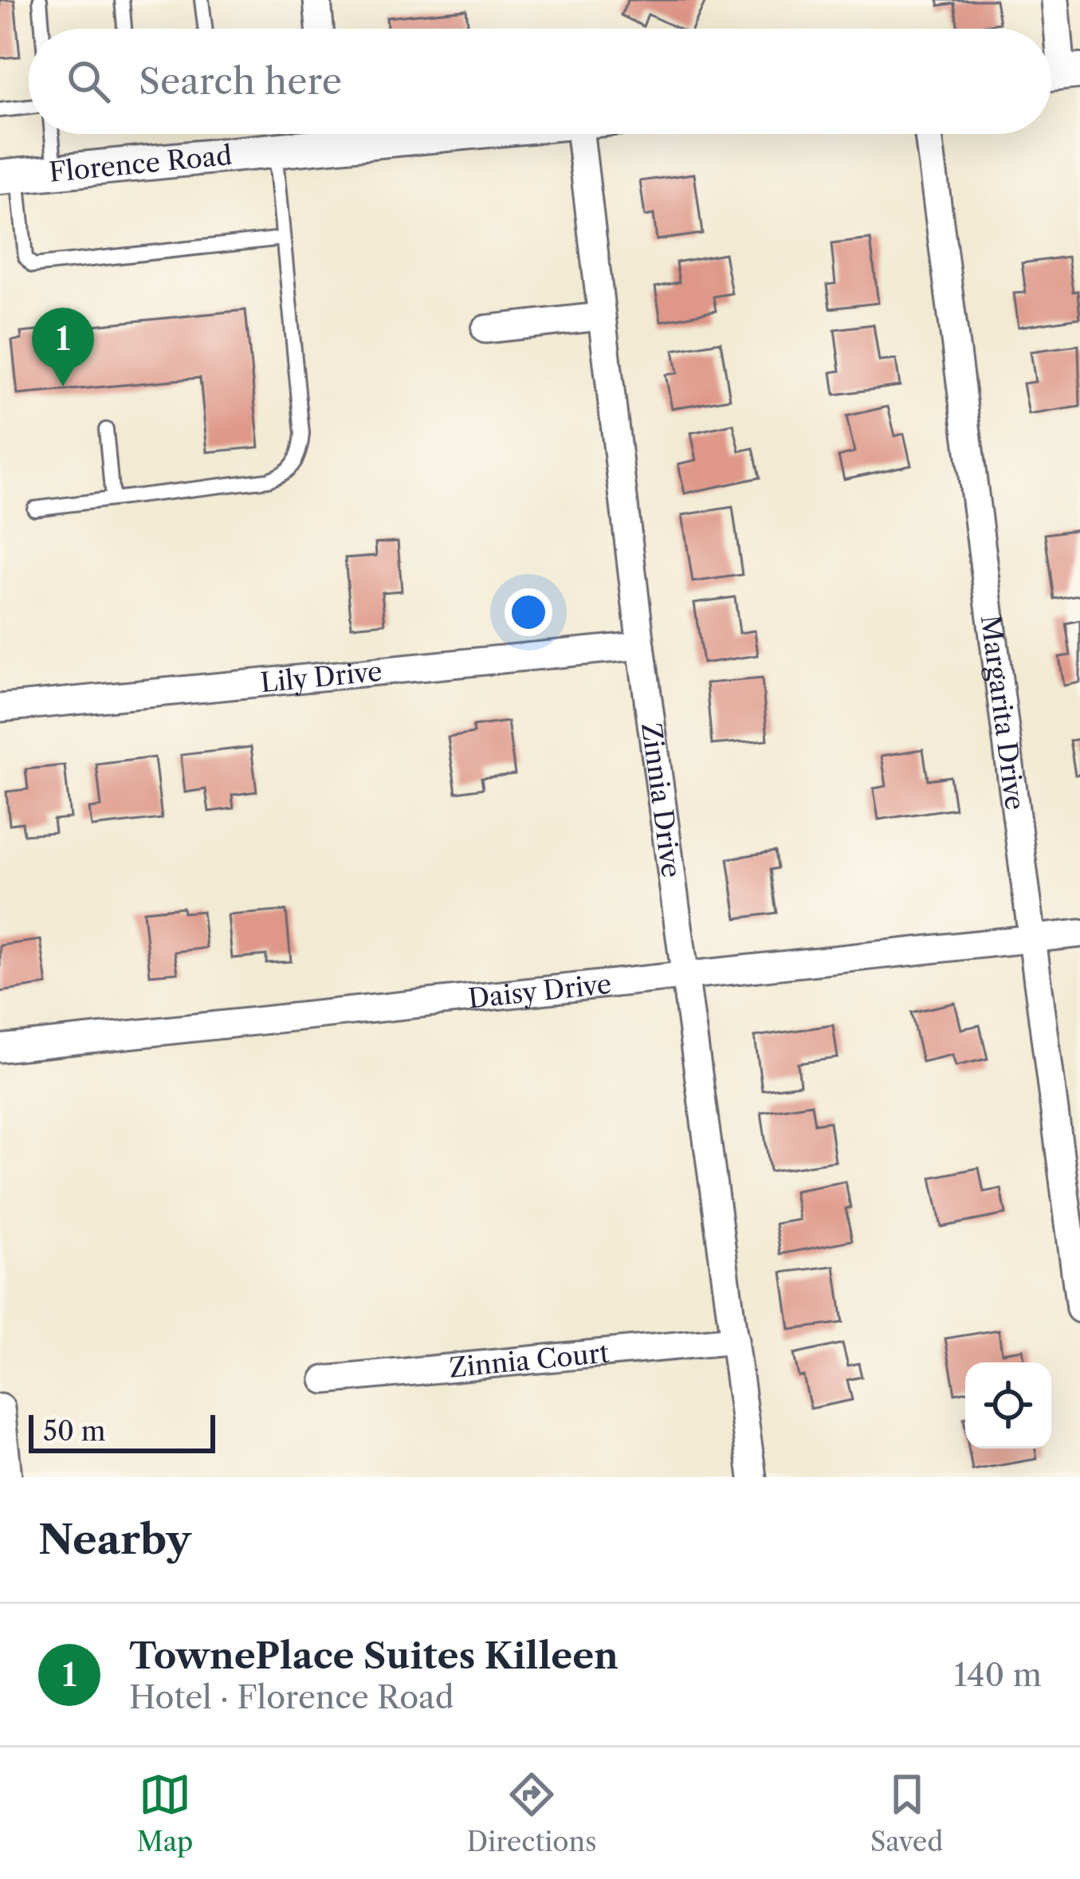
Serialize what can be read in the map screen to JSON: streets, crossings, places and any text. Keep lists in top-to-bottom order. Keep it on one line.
{"streets":{"street":["Florence Road","Lily Drive","Margarita Drive","Zinnia Drive","Daisy Drive","Zinnia Court"]},"crossings":[["Lily Drive","Zinnia Drive"],["Margarita Drive","Daisy Drive"],["Zinnia Drive","Daisy Drive"],["Zinnia Drive","Zinnia Court"]],"scale_bar":"50 m","page":{"search":"Search here","pins":"1","scale":"50 m","heading":"Nearby","list":[{"mark":"1","name":"TownePlace Suites Killeen","note":"Hotel · Florence Road","value":"140 m"}],"nav":["Map","Directions","Saved"]}}
